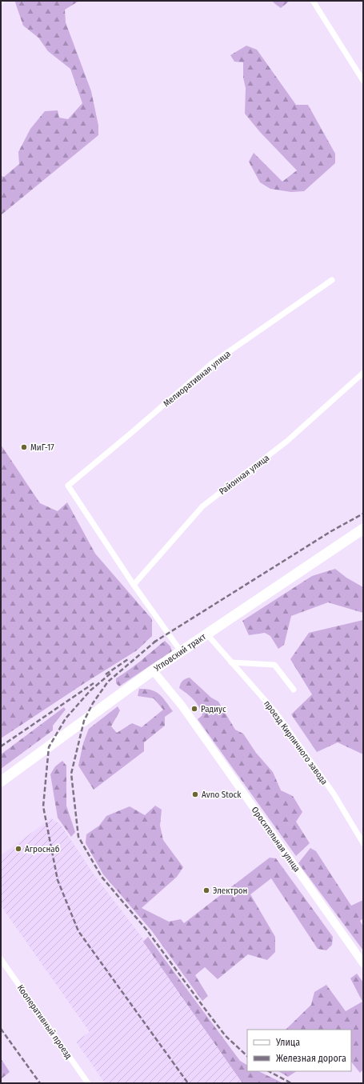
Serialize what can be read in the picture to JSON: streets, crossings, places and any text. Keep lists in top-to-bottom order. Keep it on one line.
{"streets":{"highway":["Угловский тракт"],"main road":["Оросительная улица"],"street":["Мелиоративная улица","Районная улица","проезд Кирпичного завода","Кооперативный проезд"]},"crossings":[["Мелиоративная улица","Районная улица"],["Угловский тракт","проезд Кирпичного завода"],["Угловский тракт","Оросительная улица"]],"places":["МиГ-17","Радиус","Avno Stoсk","Агроснаб","Электрон"],"legend":["Улица","Железная дорога"]}
